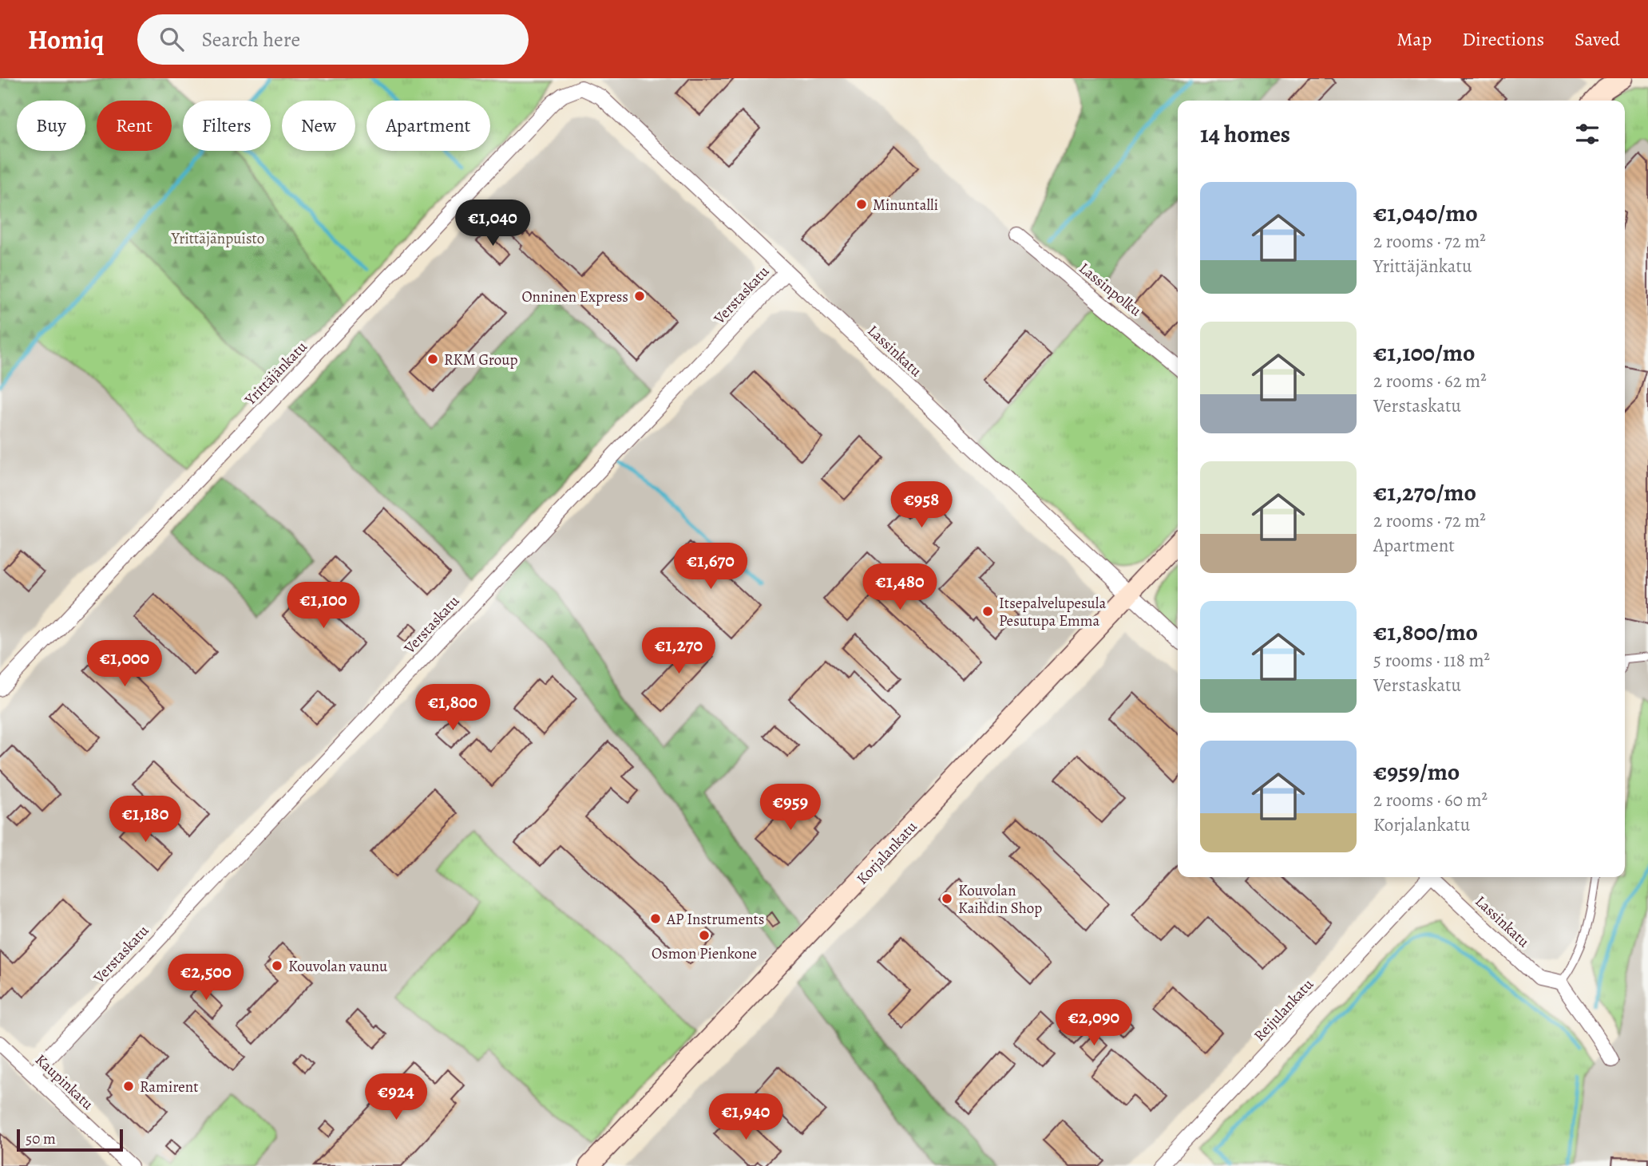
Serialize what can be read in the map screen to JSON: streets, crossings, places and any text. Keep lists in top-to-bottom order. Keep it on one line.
{"streets":{"street":["Lassinpolku","Verstaskatu","Lassinkatu","Yrittäjänkatu","Korjalankatu","Reijulankatu","Kaupinkatu"]},"crossings":[["Verstaskatu","Lassinkatu"],["Verstaskatu","Kaupinkatu"],["Lassinkatu","Yrittäjänkatu"],["Lassinkatu","Korjalankatu"]],"parks":["Yrittäjänpuisto"],"places":["Minuntalli","Onninen Express","RKM Group","Itsepalvelupesula Pesutupa Emma","Kouvolan Kaihdin Shop","AP Instruments","Osmon Pienkone","Kouvolan vaunu","Ramirent"],"scale_bar":"50 m","page":{"header":"Homiq","search":"Search here","nav":["Map","Directions","Saved"],"chip":["Buy","Rent","Filters","New","Apartment"],"heading":"14 homes","list":[{"name":"€1,040/mo","note":"2 rooms · 72 m² · Yrittäjänkatu"},{"name":"€1,100/mo","note":"2 rooms · 62 m² · Verstaskatu"},{"name":"€1,270/mo","note":"2 rooms · 72 m² · Apartment"},{"name":"€1,800/mo","note":"5 rooms · 118 m² · Verstaskatu"},{"name":"€959/mo","note":"2 rooms · 60 m² · Korjalankatu"}],"price":["€1,040","€958","€1,670","€1,480","€1,100","€1,270","€1,000","€1,800","€959","€1,180","€2,500","€2,090","€924","€1,940"],"scale":"50 m"}}
